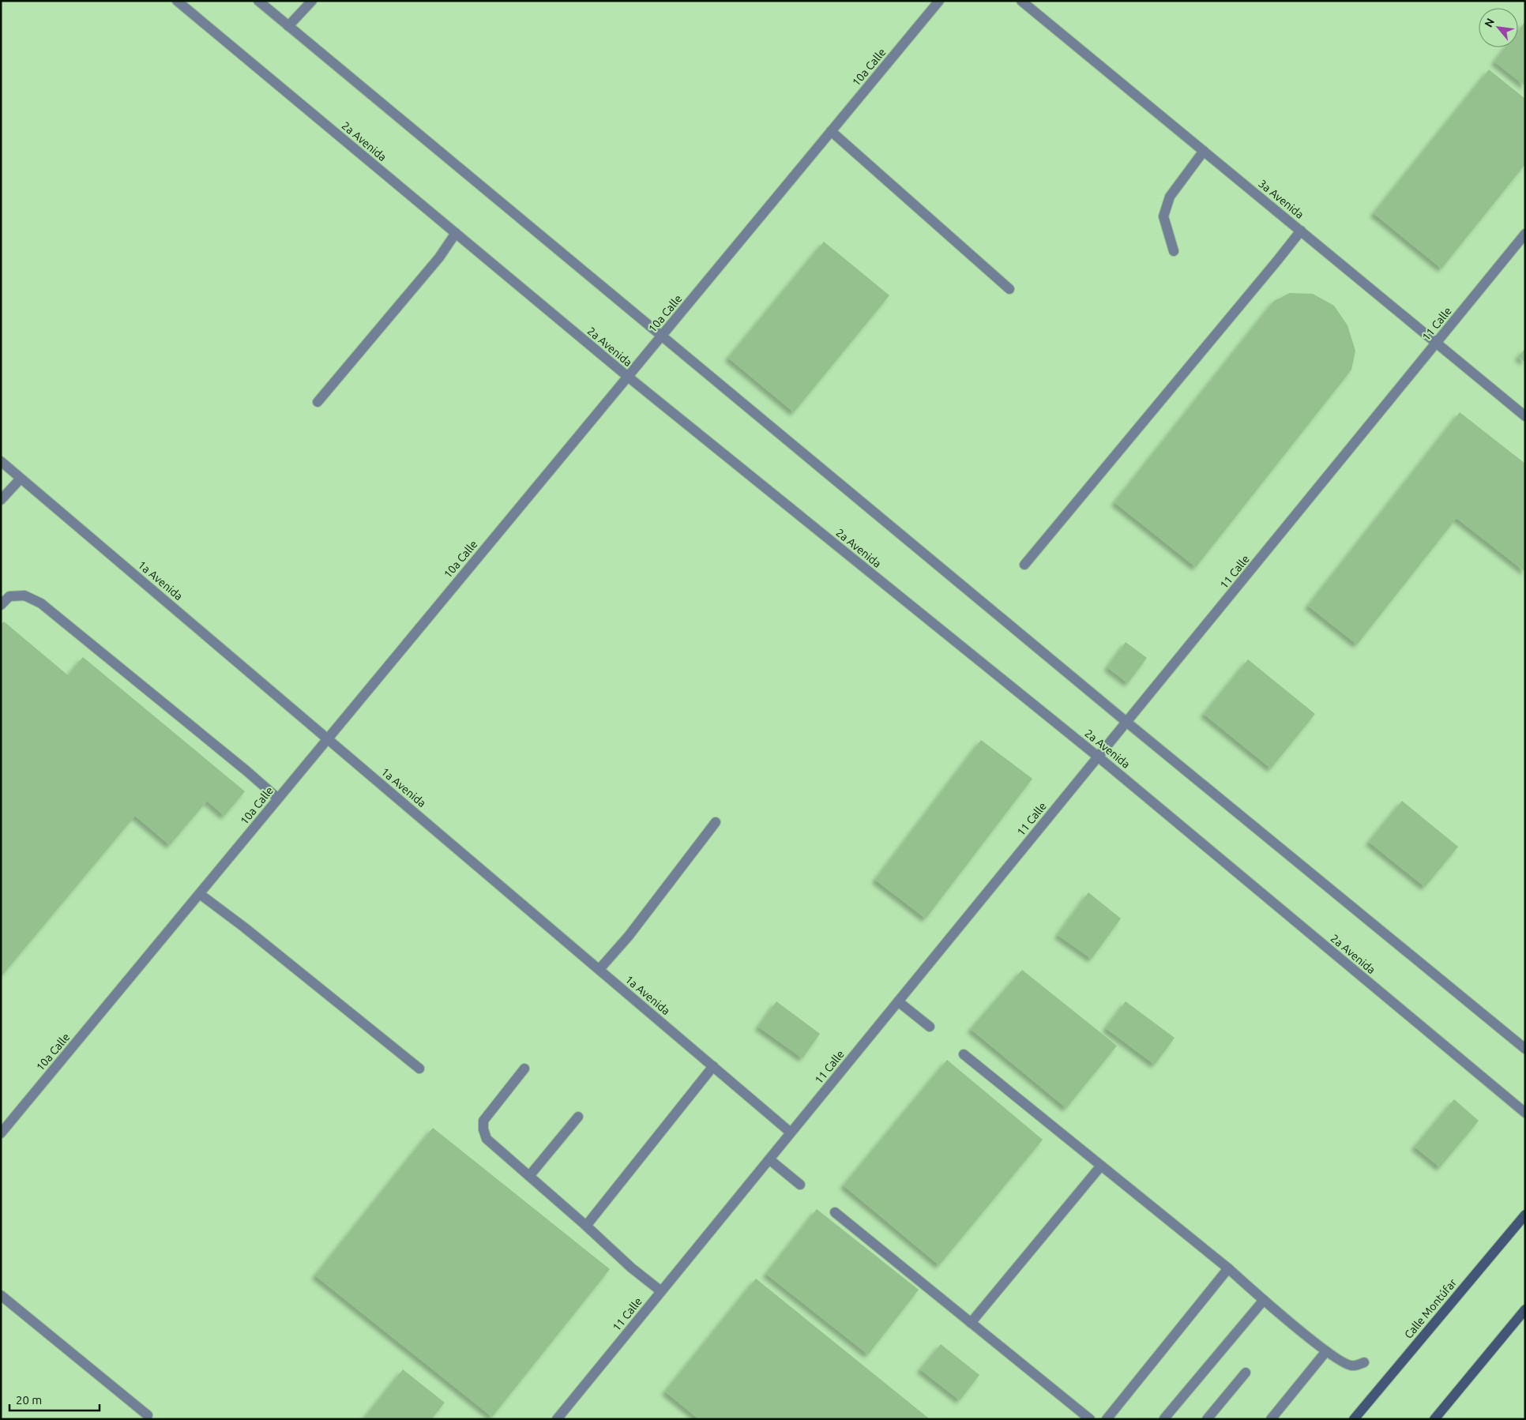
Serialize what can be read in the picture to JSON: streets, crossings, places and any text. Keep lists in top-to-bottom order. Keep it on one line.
{"streets":{"main road":["Calle Montúfar"],"street":["10a Calle","2a Avenida","3a Avenida","11 Calle","1a Avenida"]},"crossings":[["10a Calle","2a Avenida"],["10a Calle","1a Avenida"],["2a Avenida","11 Calle"],["3a Avenida","11 Calle"],["11 Calle","1a Avenida"]],"scale_bar":"20 m","north":"top left"}
